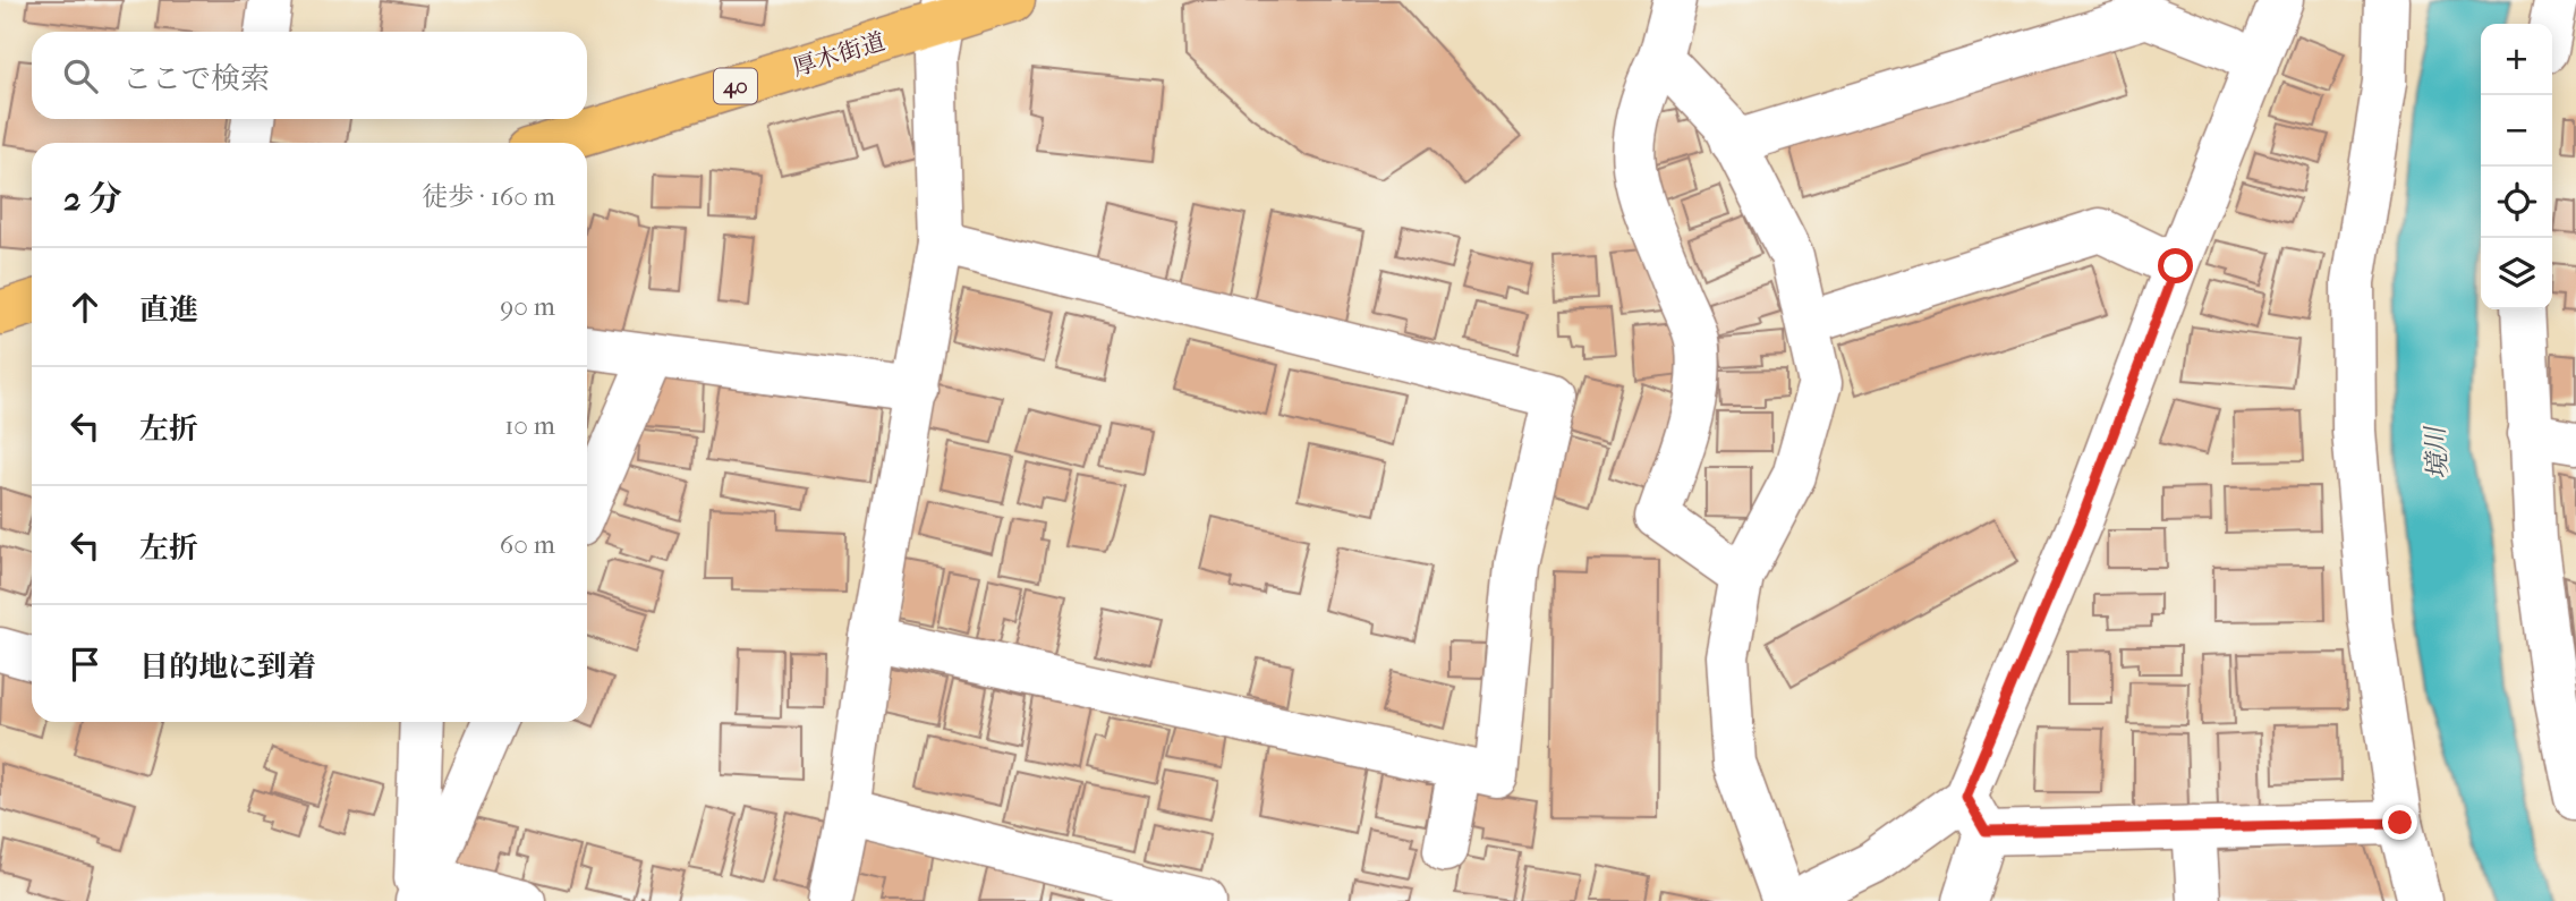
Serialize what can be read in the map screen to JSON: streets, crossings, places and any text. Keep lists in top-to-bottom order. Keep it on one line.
{"streets":{"main road":["厚木街道","40"]},"water":["境川"],"page":{"map_buttons":["+","−"],"search":"ここで検索","heading":["2 分","徒歩 · 160 m"],"list":[["直進","90 m"],["左折","10 m"],["左折","60 m"],"目的地に到着"]}}
